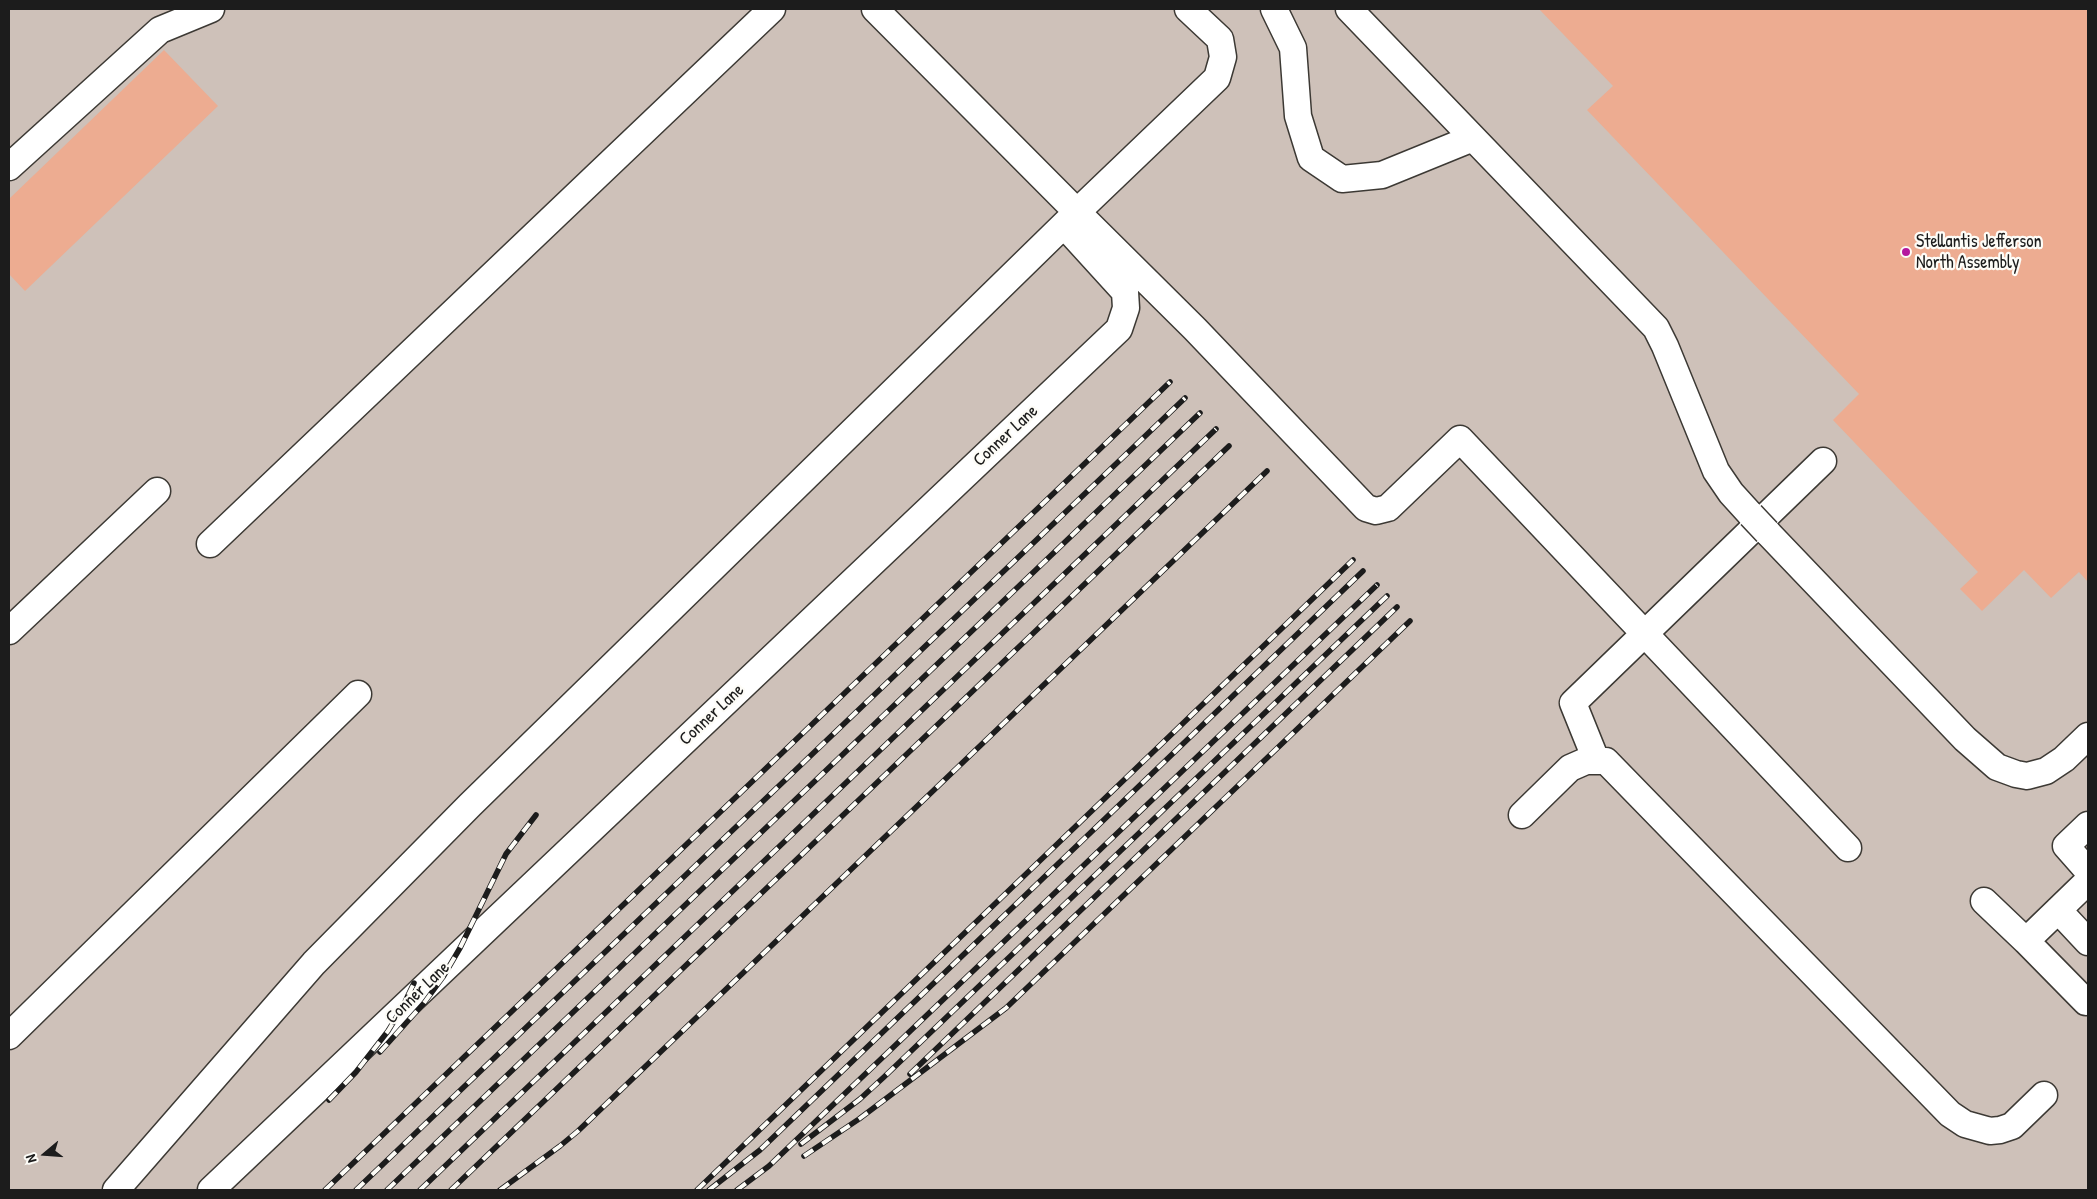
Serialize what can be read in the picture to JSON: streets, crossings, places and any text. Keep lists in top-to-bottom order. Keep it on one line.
{"streets":{"street":["Conner Lane"]},"places":["Stellantis Jefferson North Assembly"],"north":"left"}
